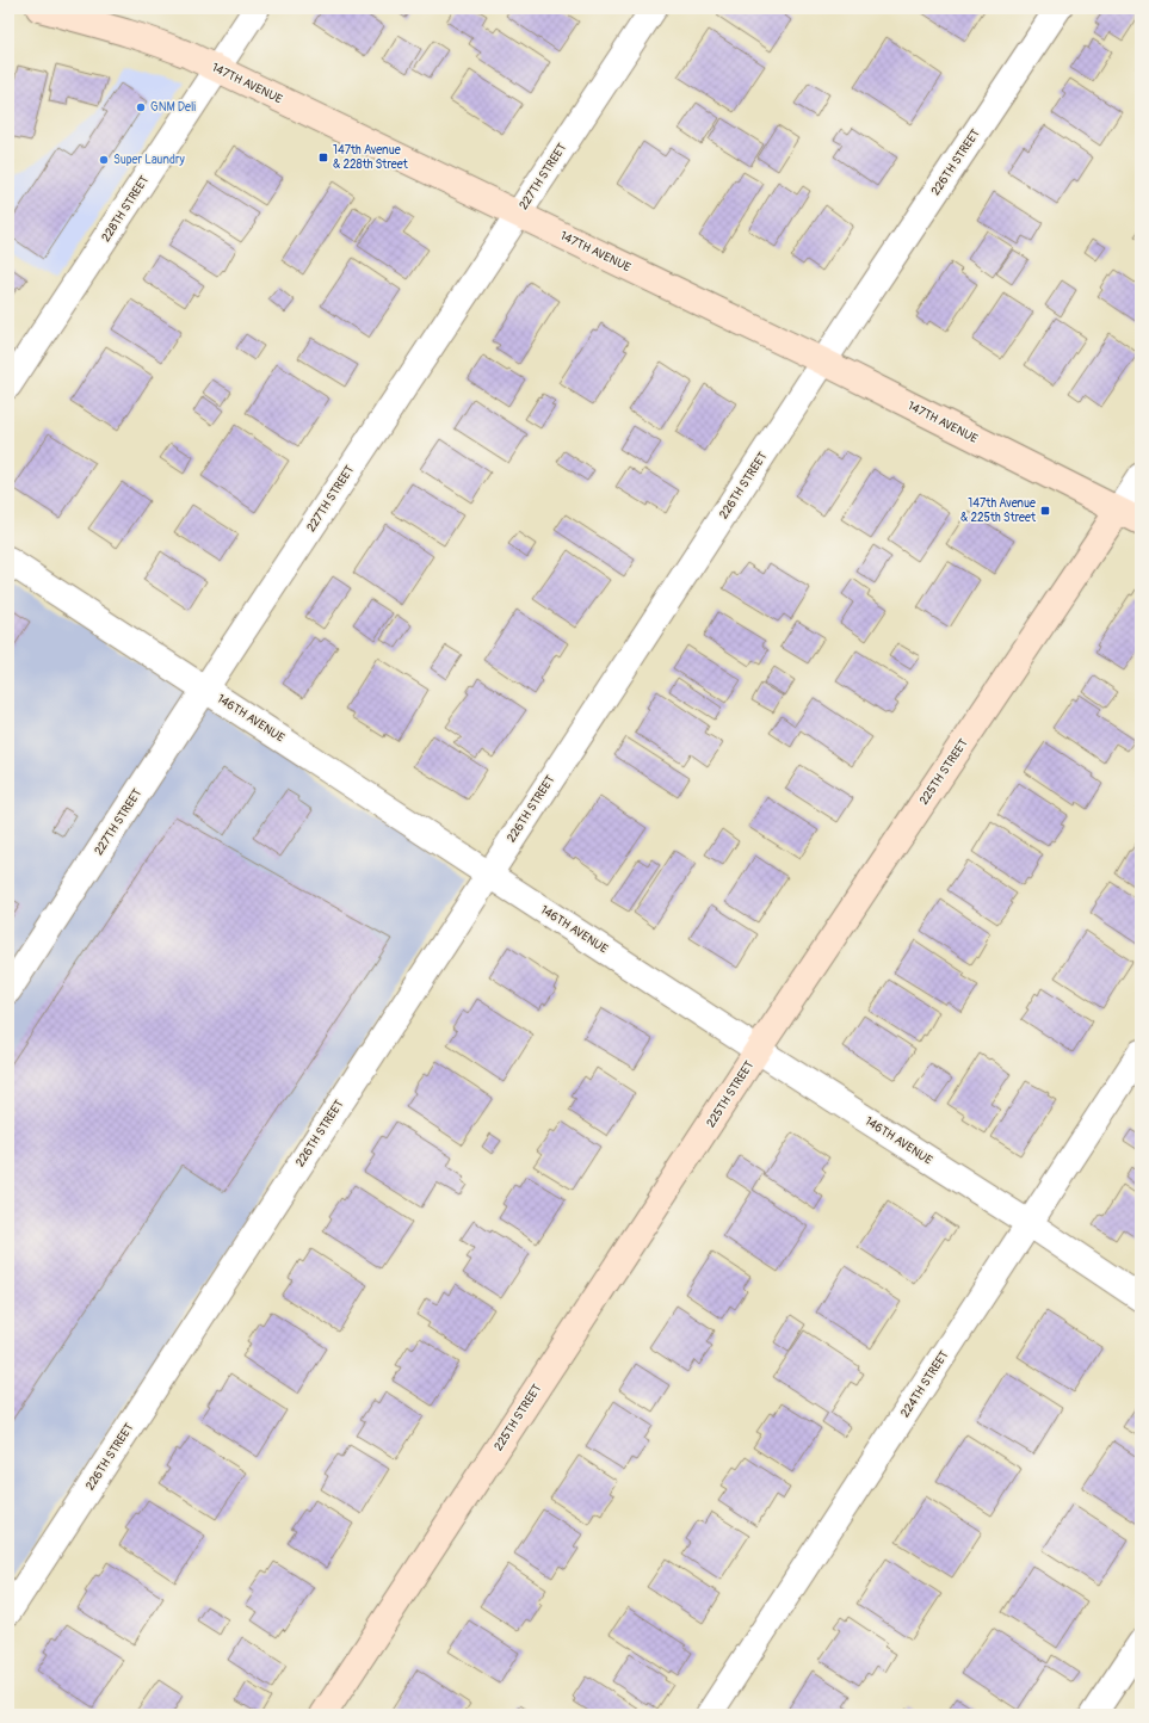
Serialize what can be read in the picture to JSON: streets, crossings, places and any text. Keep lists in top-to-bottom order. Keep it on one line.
{"streets":{"street":["147TH AVENUE","226TH STREET","227TH STREET","228TH STREET","146TH AVENUE","225TH STREET","224TH STREET"]},"crossings":[["147TH AVENUE","226TH STREET"],["147TH AVENUE","227TH STREET"],["147TH AVENUE","228TH STREET"],["147TH AVENUE","225TH STREET"],["226TH STREET","146TH AVENUE"],["227TH STREET","146TH AVENUE"],["146TH AVENUE","225TH STREET"],["146TH AVENUE","224TH STREET"]],"places":{"other":["GNM Deli","Super Laundry"],"transit":["147th Avenue & 228th Street","147th Avenue & 225th Street"]}}
